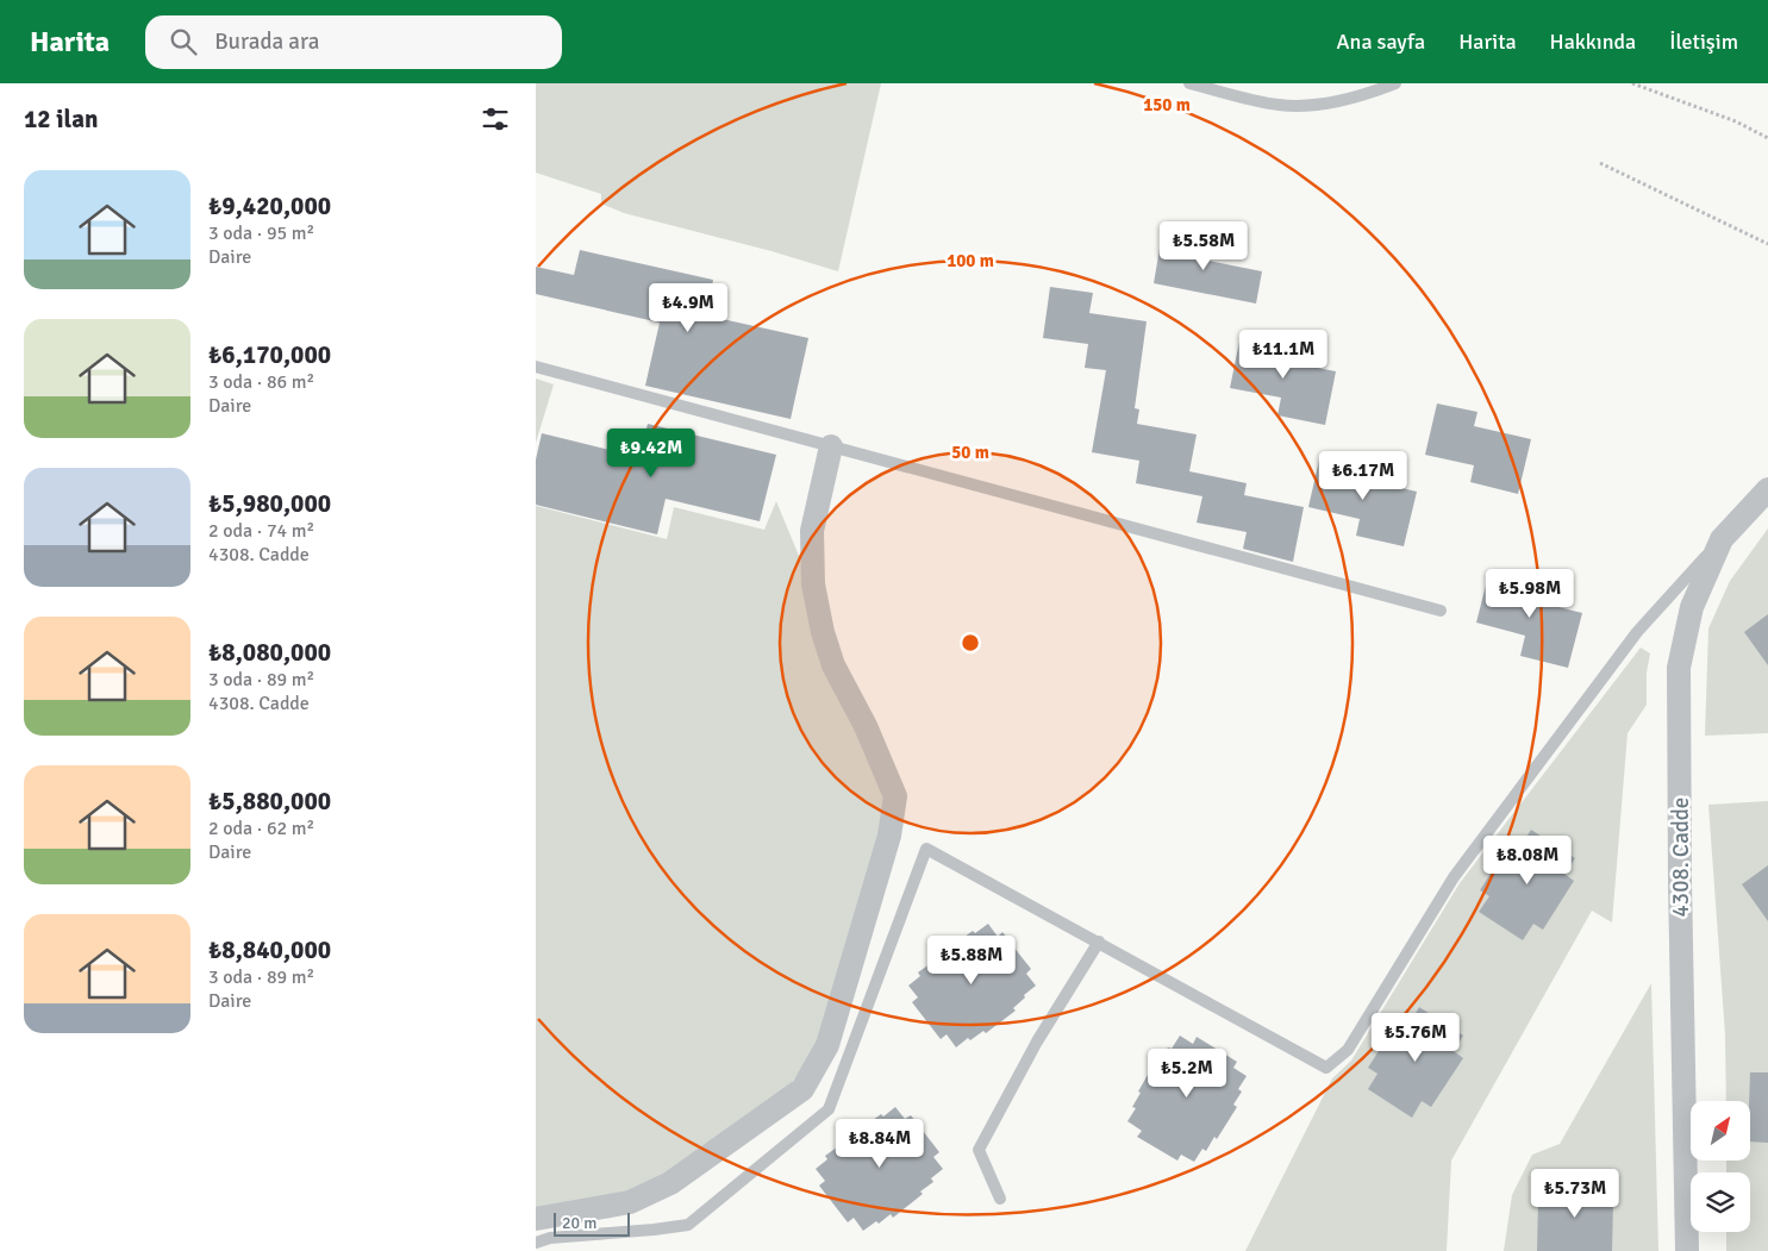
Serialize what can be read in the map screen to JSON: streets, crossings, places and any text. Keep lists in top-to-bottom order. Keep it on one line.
{"streets":{"street":["4308. Cadde"]},"scale_bar":"20 m","north":"top right","page":{"header":"Harita","search":"Burada ara","nav":["Ana sayfa","Harita","Hakkında","İletişim"],"heading":"12 ilan","list":[{"name":"₺9,420,000","note":"3 oda · 95 m² · Daire"},{"name":"₺6,170,000","note":"3 oda · 86 m² · Daire"},{"name":"₺5,980,000","note":"2 oda · 74 m² · 4308. Cadde"},{"name":"₺8,080,000","note":"3 oda · 89 m² · 4308. Cadde"},{"name":"₺5,880,000","note":"2 oda · 62 m² · Daire"},{"name":"₺8,840,000","note":"3 oda · 89 m² · Daire"}],"price":["₺5.58M","₺4.9M","₺11.1M","₺9.42M","₺6.17M","₺5.98M","₺8.08M","₺5.88M","₺5.76M","₺5.2M","₺8.84M","₺5.73M"],"scale":"20 m"},"rings":["150 m","100 m","50 m"]}
